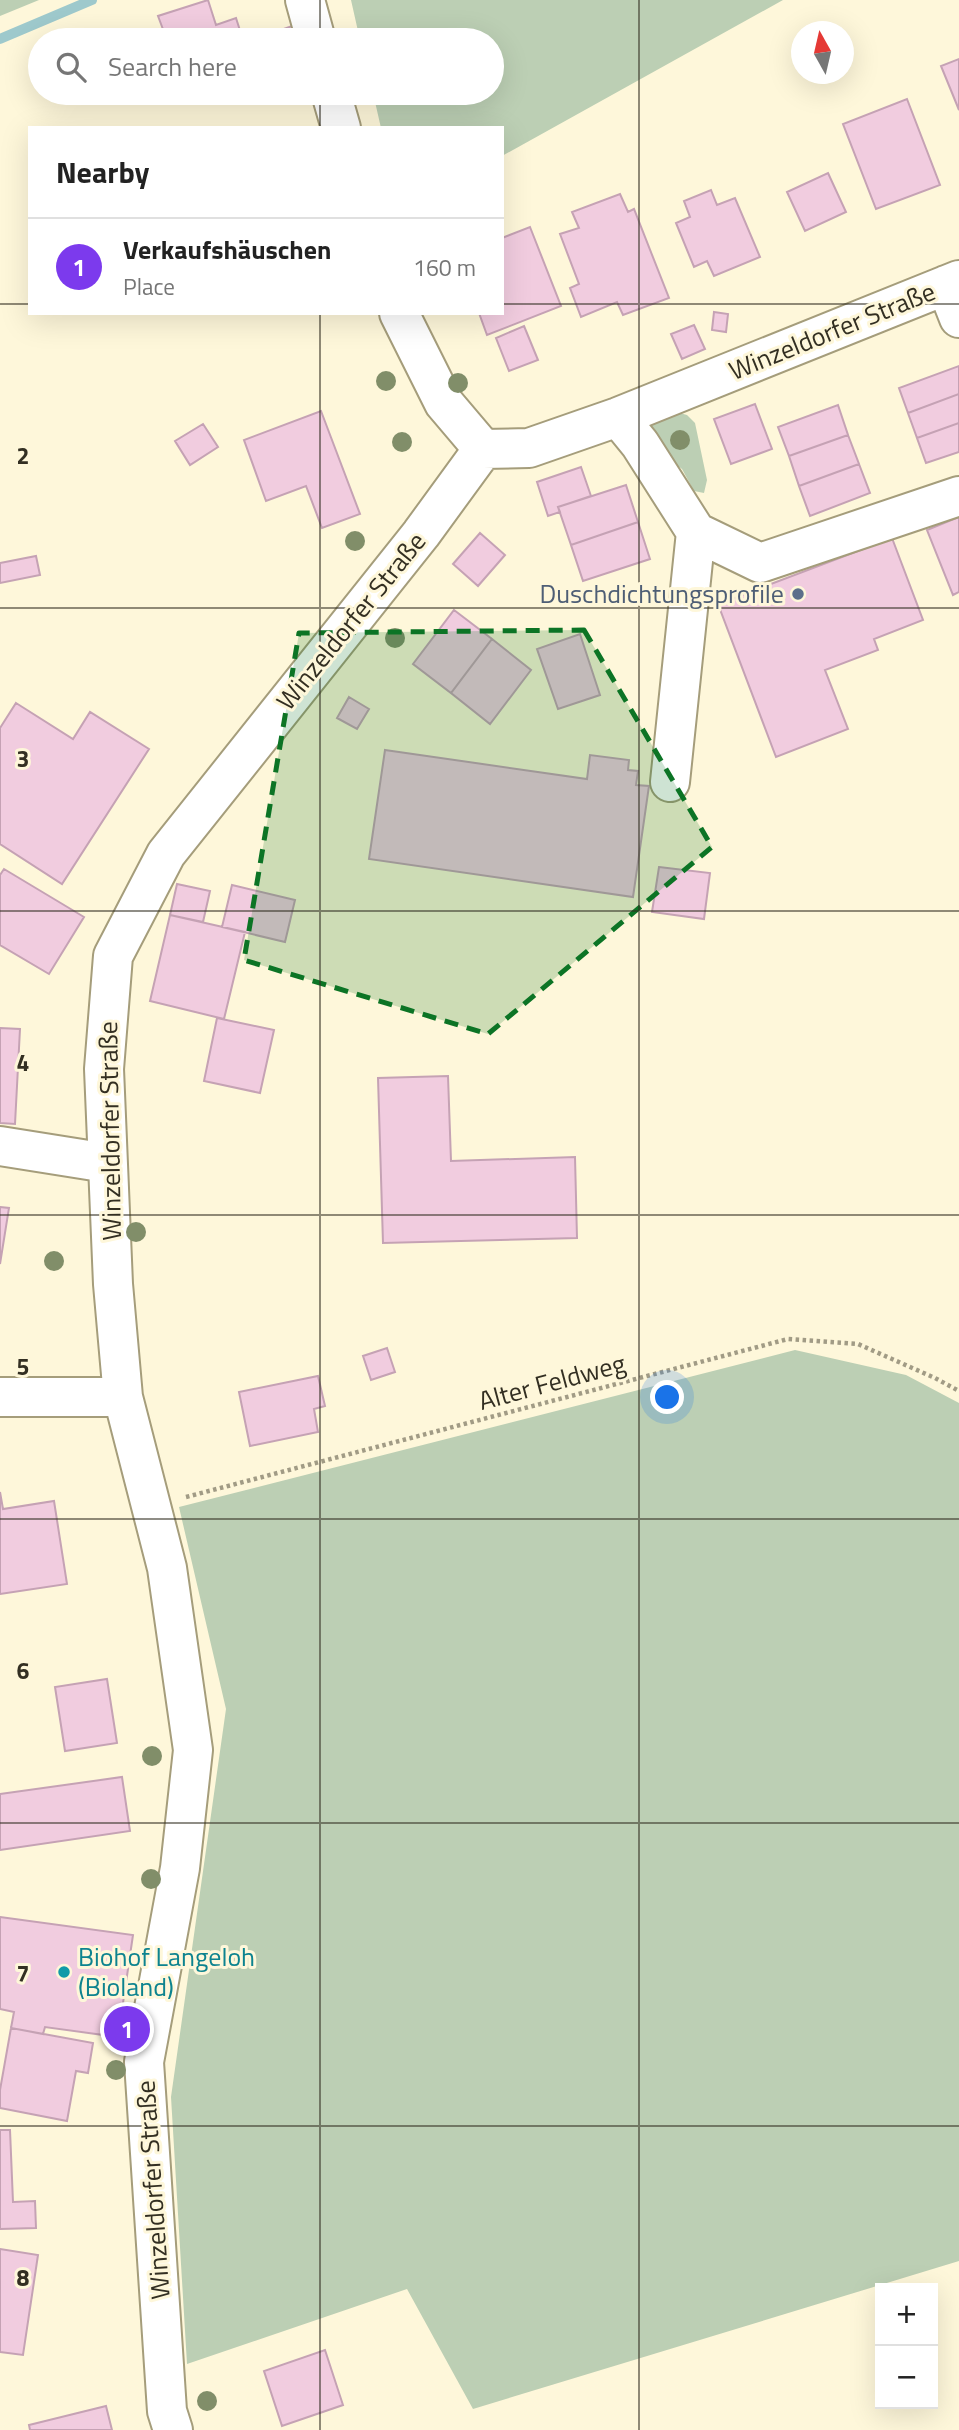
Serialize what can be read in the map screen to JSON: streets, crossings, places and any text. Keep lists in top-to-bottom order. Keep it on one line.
{"streets":{"street":["Winzeldorfer Straße"],"path":["Alter Feldweg"]},"crossings":[["Winzeldorfer Straße","Alter Feldweg"]],"places":["Duschdichtungsprofile","Biohof Langeloh (Bioland)"],"north":"top","page":{"search":"Search here","heading":"Nearby","list":[{"mark":"1","name":"Verkaufshäuschen","note":"Place","value":"160 m"}],"pins":"1","map_buttons":["+","−"]},"grid":{"rows":["2","3","4","5","6","7","8"]}}
